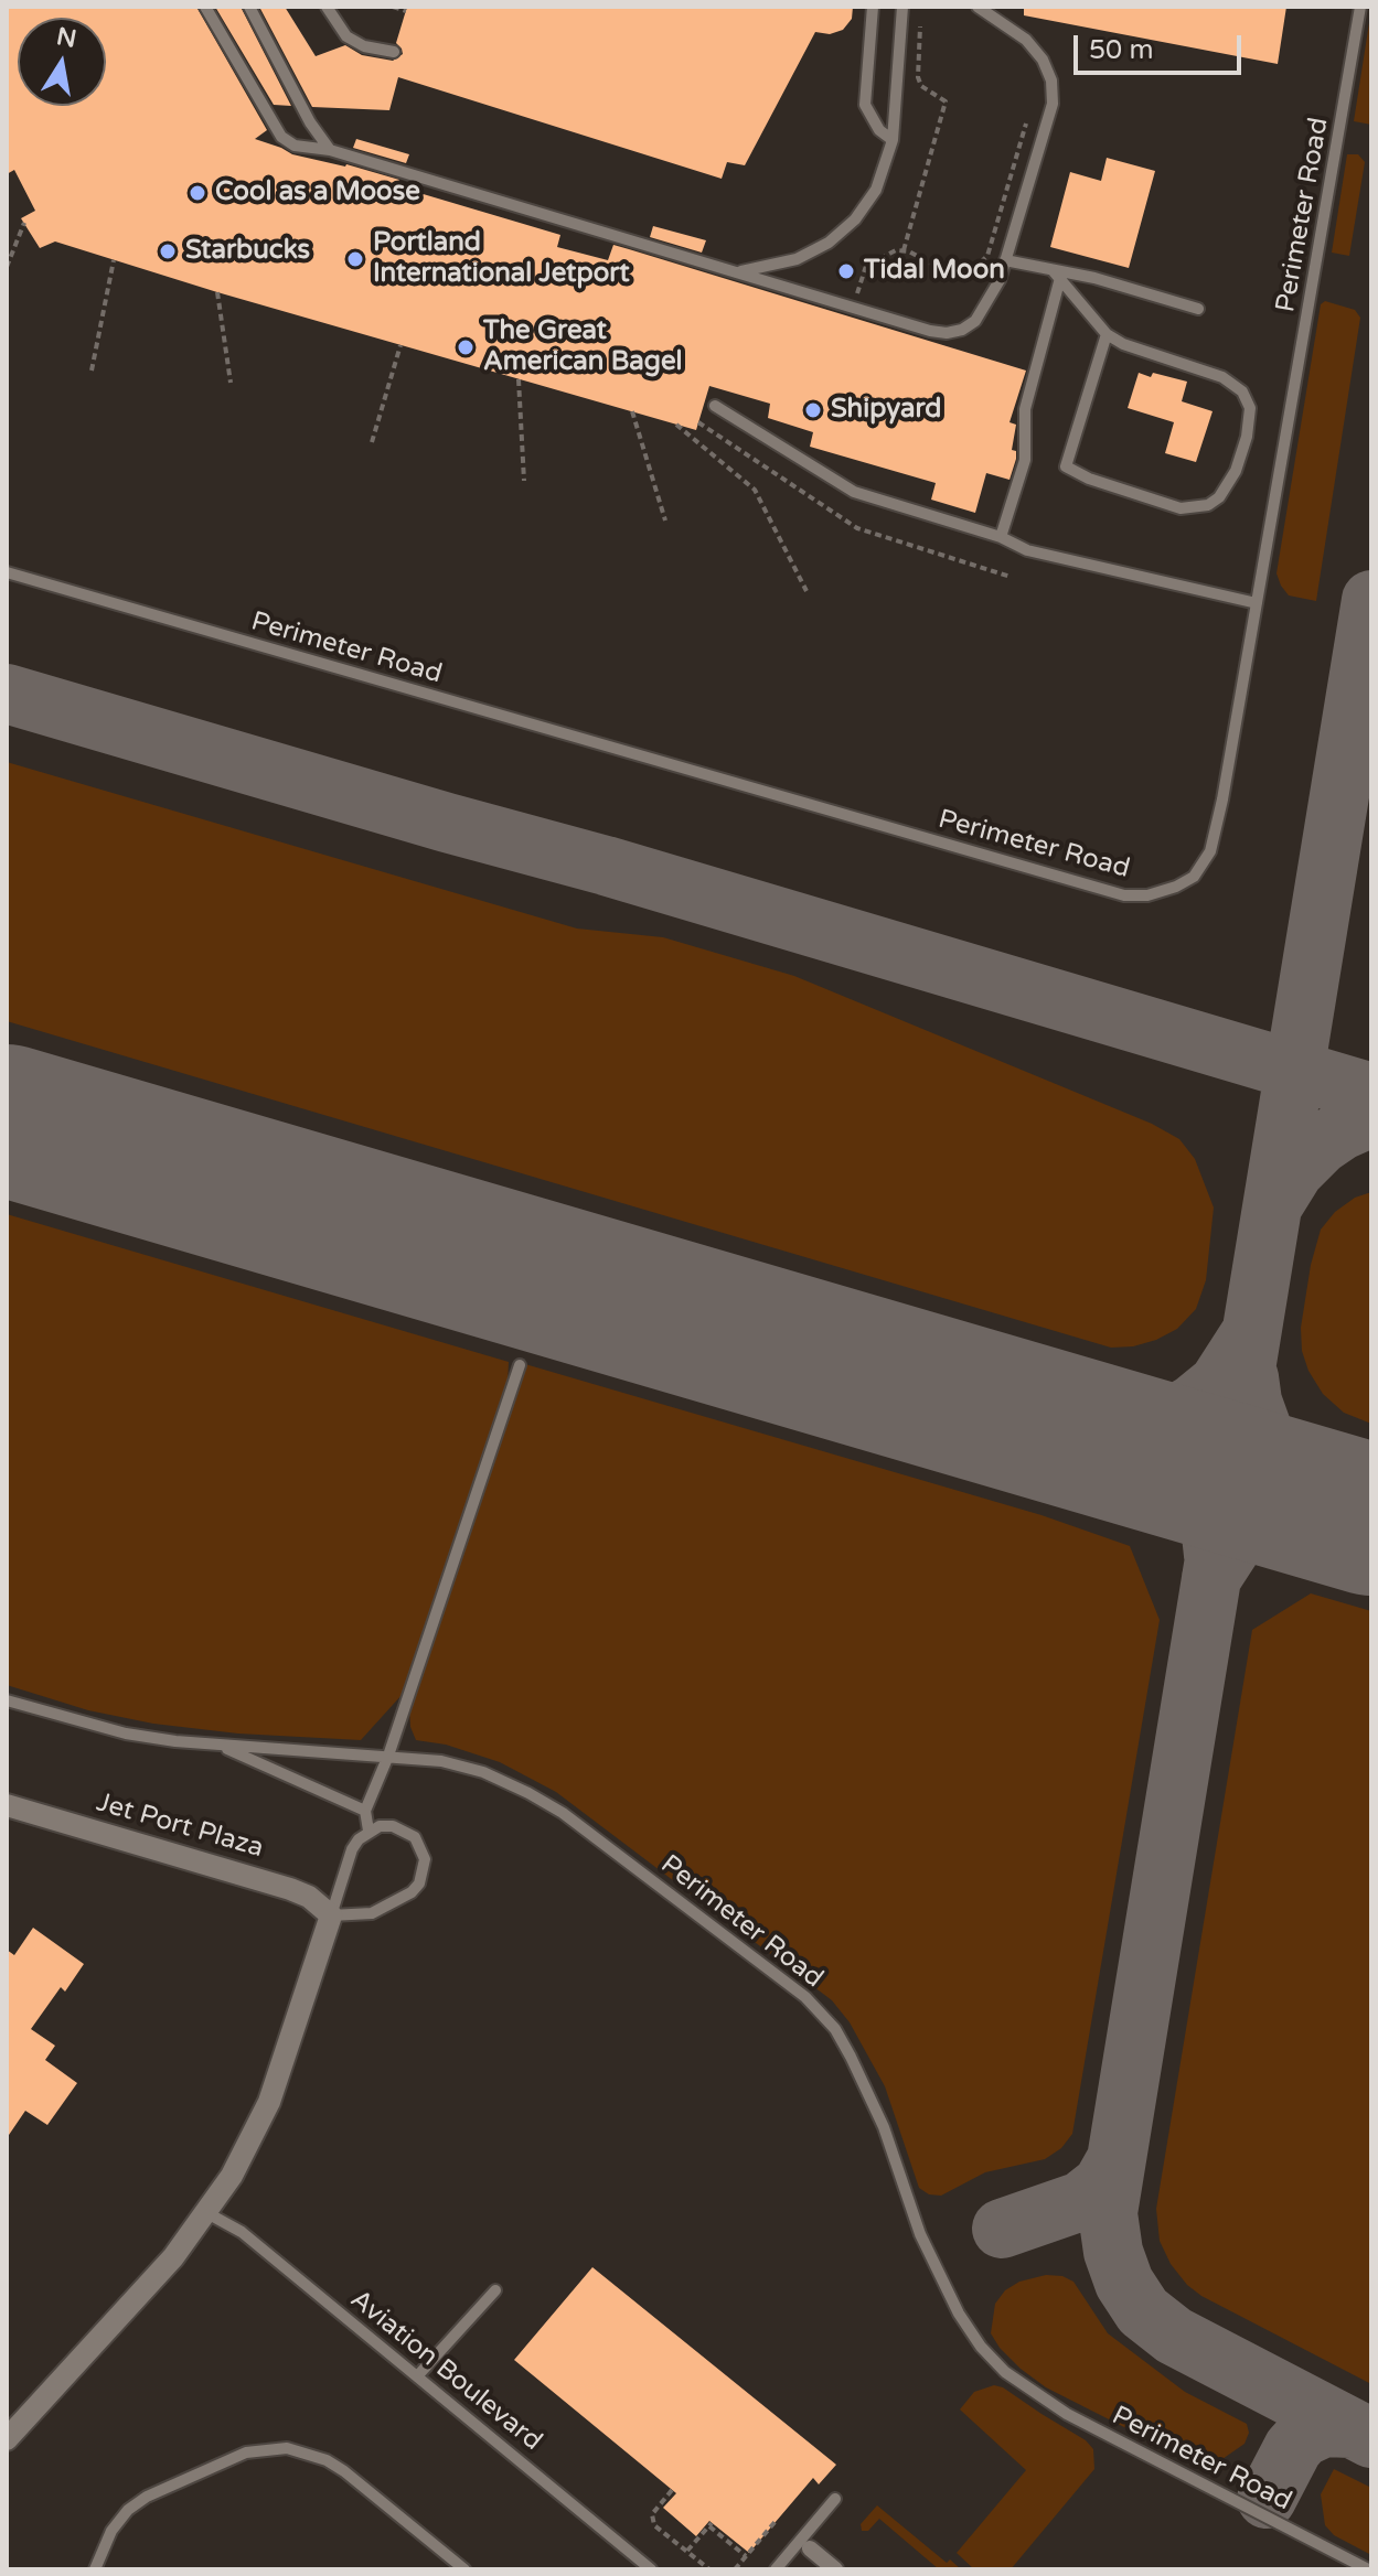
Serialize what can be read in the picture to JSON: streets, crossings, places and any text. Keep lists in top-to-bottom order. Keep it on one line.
{"streets":{"street":["Jet Port Plaza"],"lane":["Perimeter Road","Aviation Boulevard"]},"places":["Cool as a Moose","Starbucks","Portland International Jetport","Tidal Moon","The Great American Bagel","Shipyard"],"scale_bar":"50 m","north":"top"}
